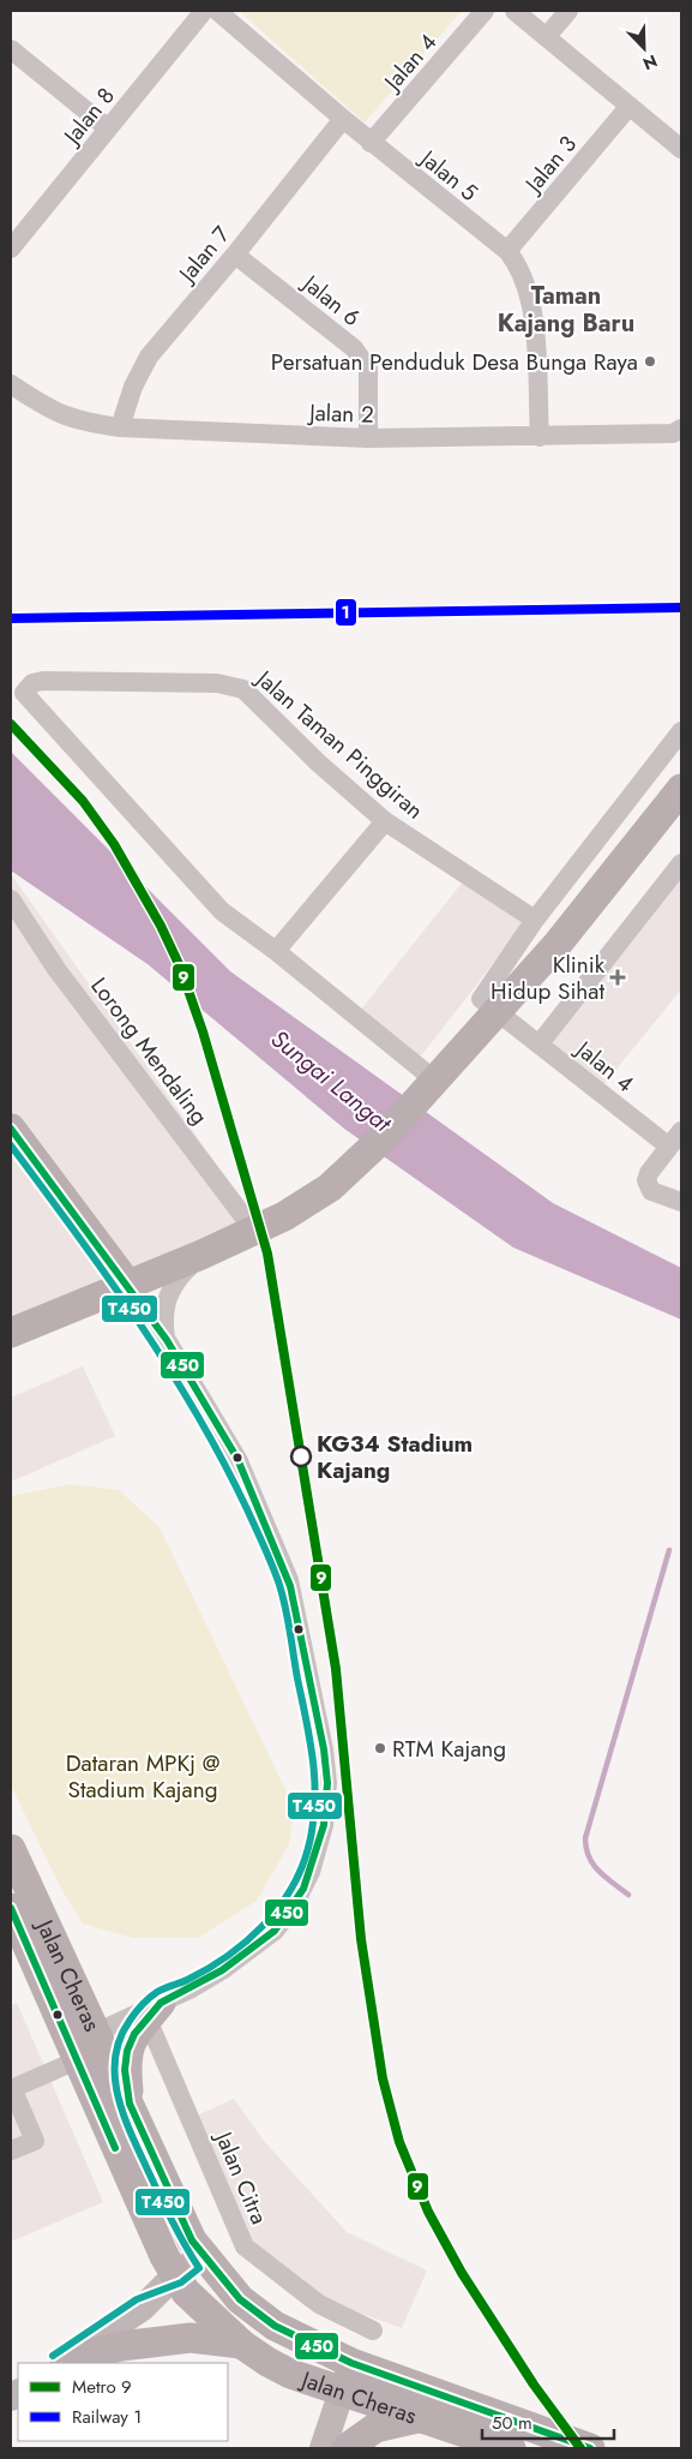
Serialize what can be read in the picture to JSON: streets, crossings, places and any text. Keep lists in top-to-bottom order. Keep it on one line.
{"streets":{"main road":["Jalan Cheras"],"street":["Jalan 4","Jalan 8","Jalan 3","Jalan 5","Jalan 7","Jalan 6","Jalan 2","Jalan Taman Pinggiran","Lorong Mendaling","Jalan Citra"]},"crossings":[["Jalan 4","Jalan 5"],["Jalan 3","Jalan 5"],["Jalan 5","Jalan 7"],["Jalan 5","Jalan 2"],["Jalan 7","Jalan 6"],["Jalan 7","Jalan 2"],["Jalan 6","Jalan 2"]],"districts":["Taman Kajang Baru"],"water":["Sungai Langat"],"parks":["Dataran MPKj @ Stadium Kajang"],"places":{"other":["Persatuan Penduduk Desa Bunga Raya","KG34 Stadium Kajang","RTM Kajang"],"health":["Klinik Hidup Sihat"]},"lines":["rail line 1","metro line 9","transit line 450","transit line T450"],"legend":["Metro 9","Railway 1"],"scale_bar":"50 m","north":"bottom right"}
